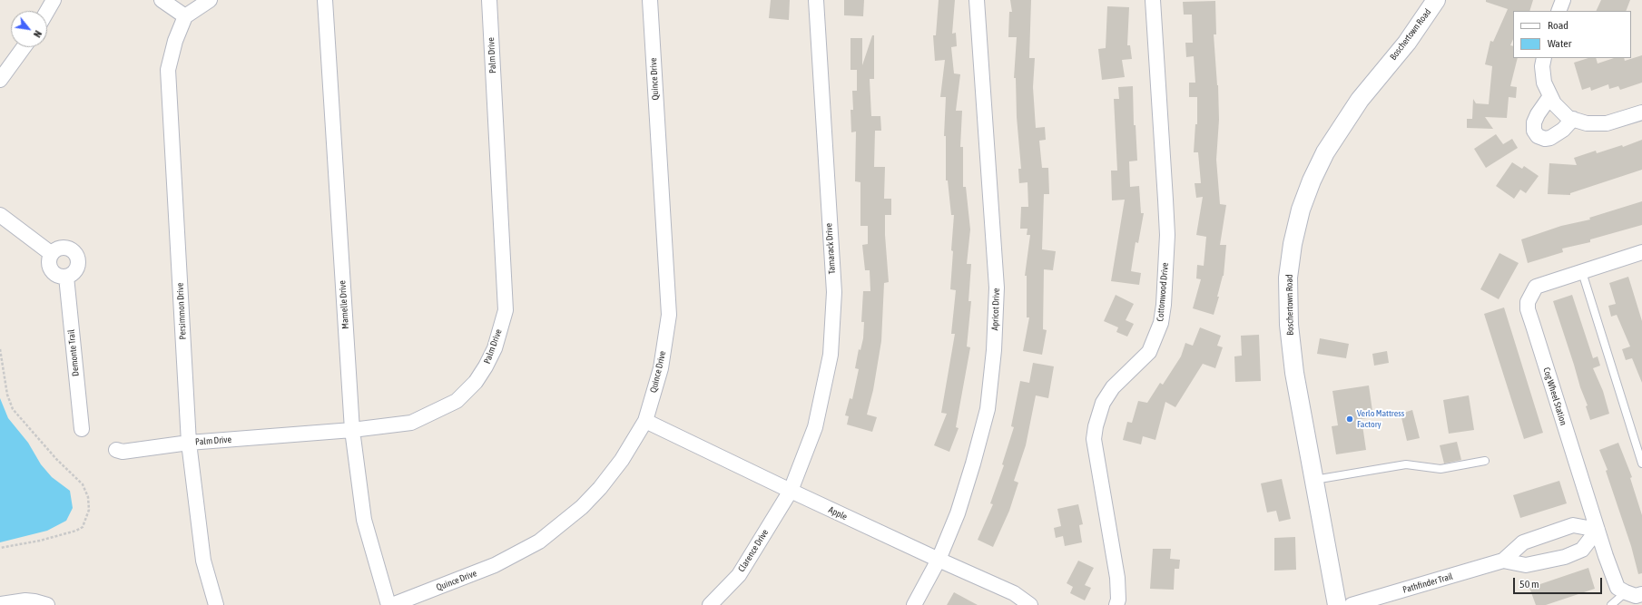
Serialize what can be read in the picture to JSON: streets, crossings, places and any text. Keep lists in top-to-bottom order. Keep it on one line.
{"streets":{"street":["Boschertown Road","Palm Drive","Quince Drive","Tamarack Drive","Cottonwood Drive","Mamelle Drive","Apricot Drive","Persimmon Drive","Demonte Trail","Cog Wheel Station","Apple","Clarence Drive","Pathfinder Trail"]},"crossings":[["Palm Drive","Mamelle Drive"],["Palm Drive","Persimmon Drive"],["Quince Drive","Apple"],["Tamarack Drive","Apple"],["Tamarack Drive","Clarence Drive"],["Apricot Drive","Apple"],["Cog Wheel Station","Pathfinder Trail"],["Apple","Clarence Drive"]],"places":["Verlo Mattress Factory"],"legend":["Road","Water"],"scale_bar":"50 m","north":"bottom right"}
